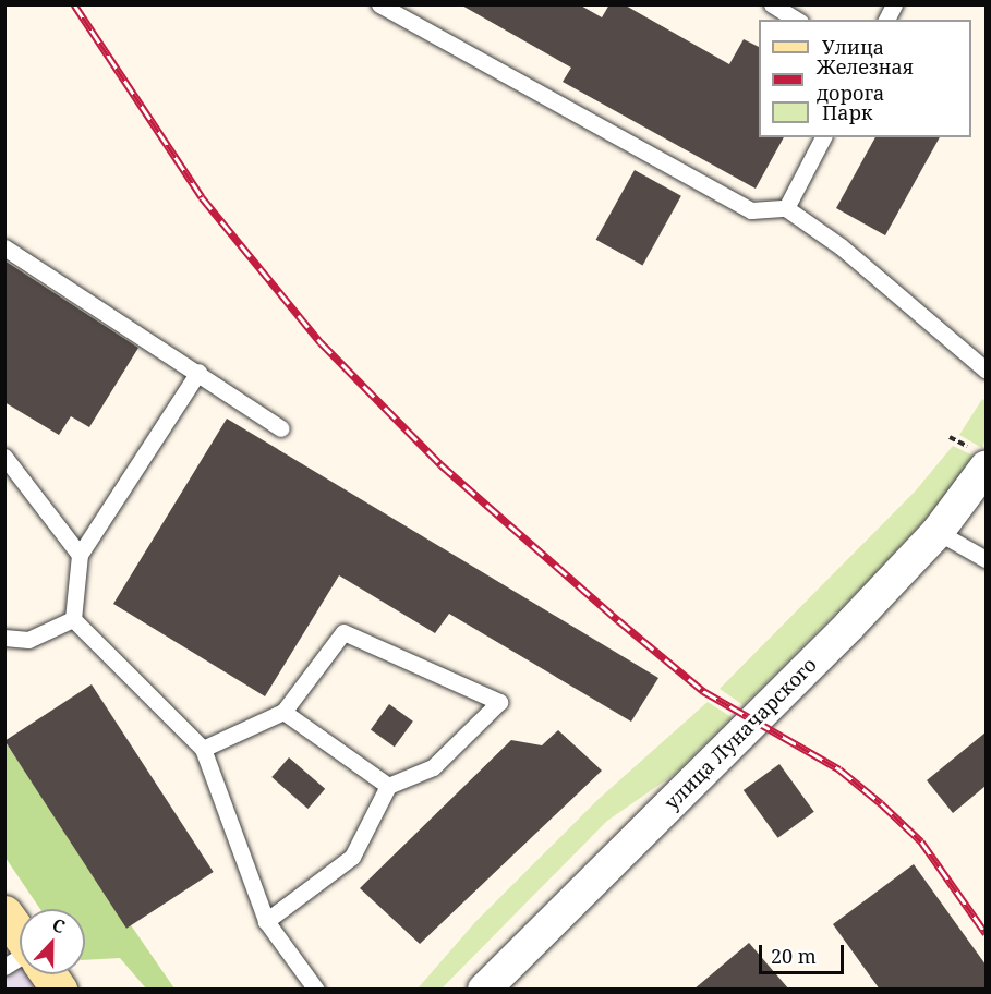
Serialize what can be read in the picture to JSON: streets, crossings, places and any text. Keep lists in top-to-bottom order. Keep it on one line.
{"streets":{"street":["улица Луначарского"]},"legend":["Улица","Железная дорога","Парк"],"scale_bar":"20 m","north":"top"}
